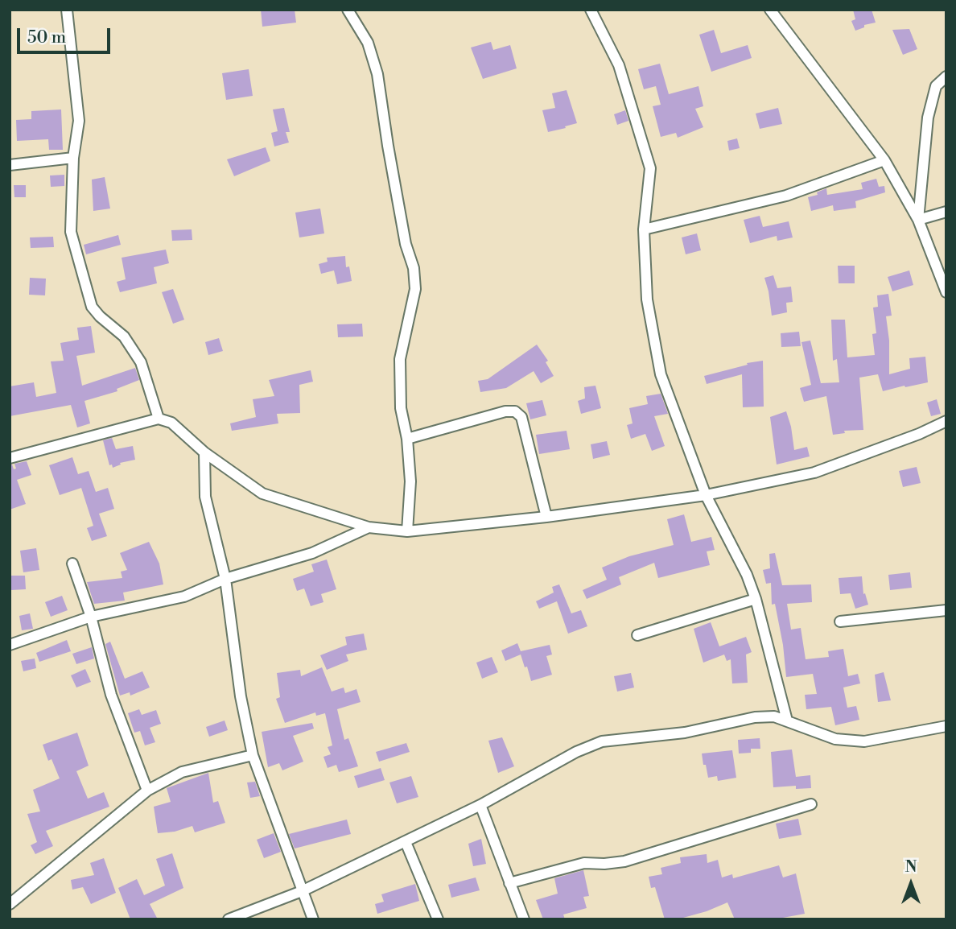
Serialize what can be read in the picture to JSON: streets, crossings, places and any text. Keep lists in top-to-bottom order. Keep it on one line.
{"scale_bar":"50 m","north":"top"}
